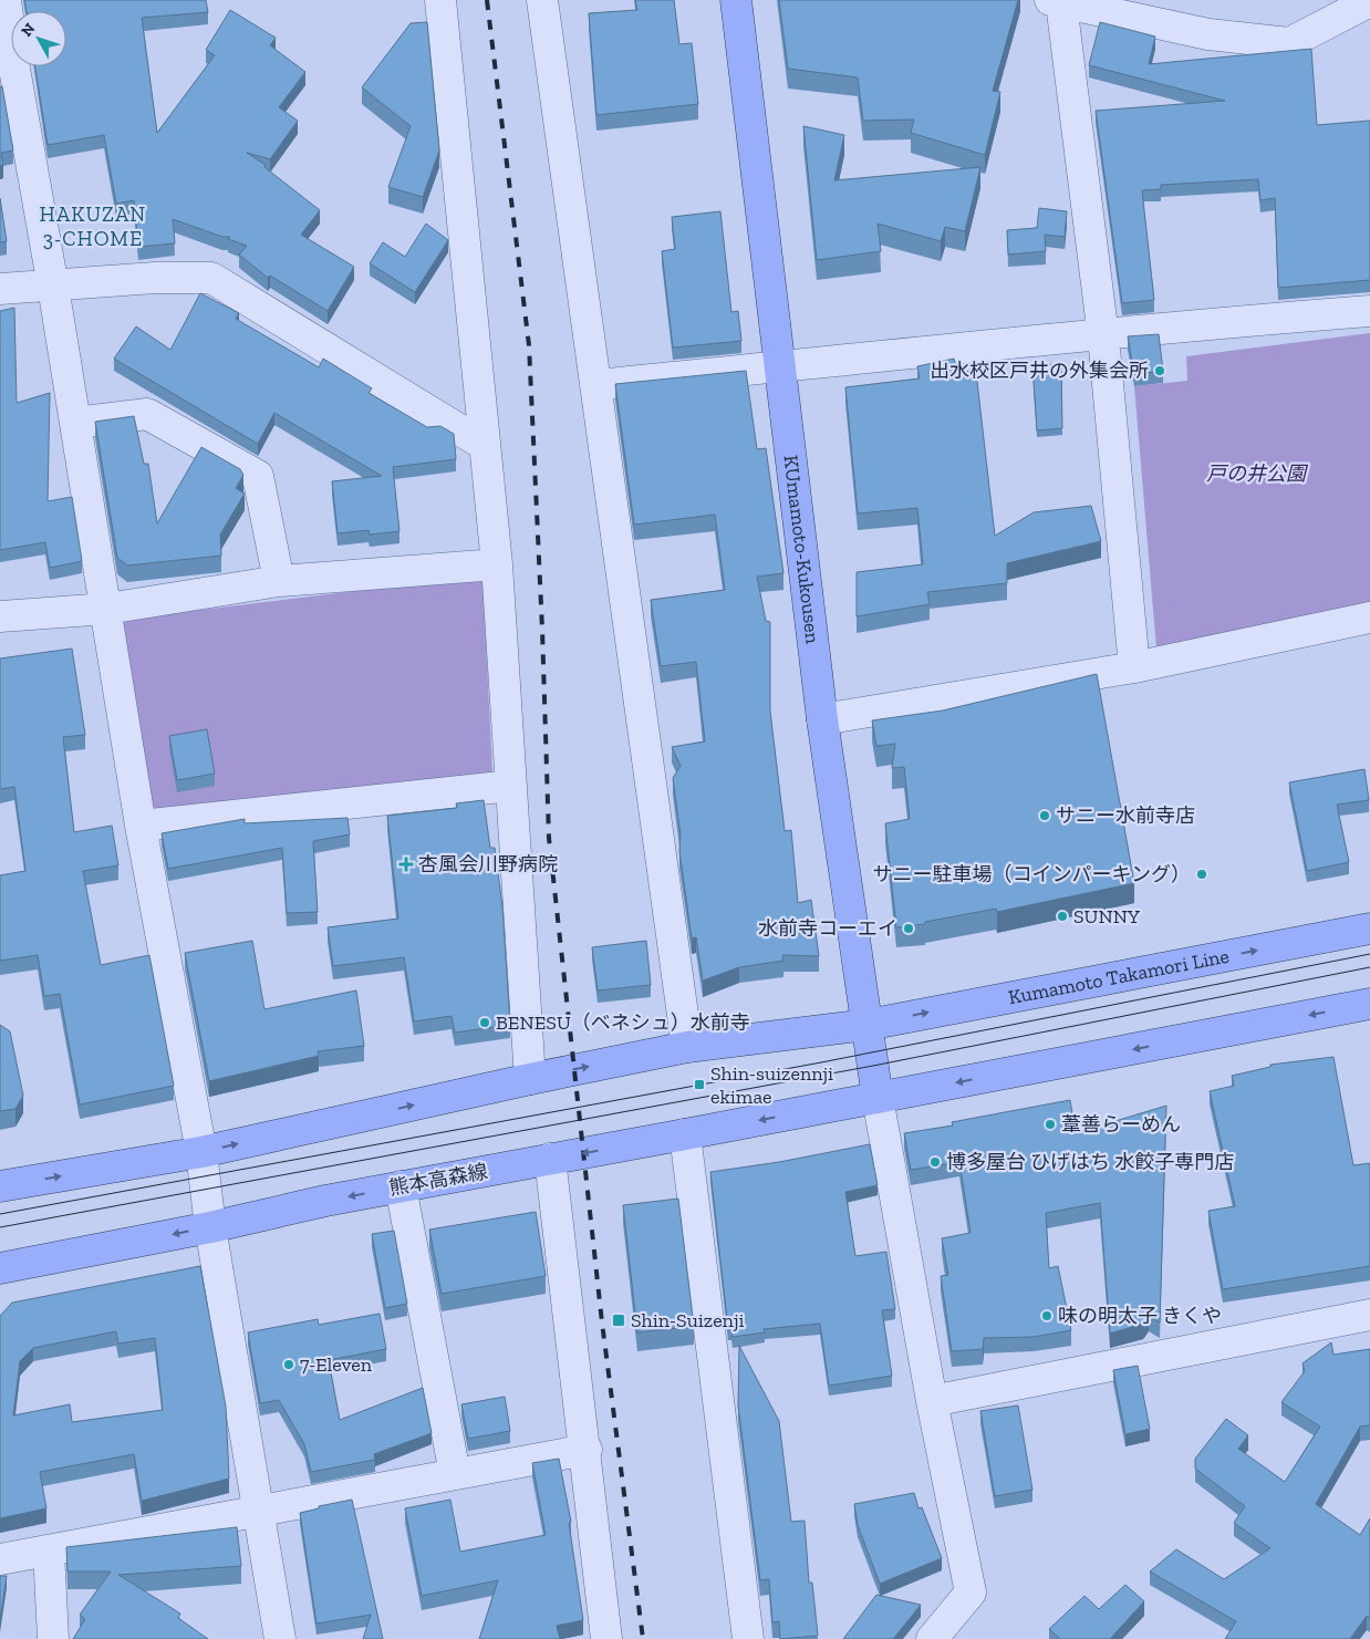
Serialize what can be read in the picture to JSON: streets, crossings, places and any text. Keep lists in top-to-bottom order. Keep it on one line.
{"streets":{"main road":["KUmamoto-Kukousen","Kumamoto Takamori Line","熊本高森線"]},"crossings":[["KUmamoto-Kukousen","Kumamoto Takamori Line"],["KUmamoto-Kukousen","熊本高森線"]],"districts":["HAKUZAN 3-CHOME"],"parks":["戸の井公園"],"places":{"other":["出水校区戸井の外集会所","サニー水前寺店","サニー駐車場（コインパーキング）","SUNNY","水前寺コーエイ","BENESU（ベネシュ）水前寺","葦善らーめん","博多屋台 ひげはち 水餃子専門店","味の明太子 きくや","7-Eleven"],"health":["杏風会川野病院"],"transit":["Shin-suizennji ekimae","Shin-Suizenji"]},"north":"top left"}
